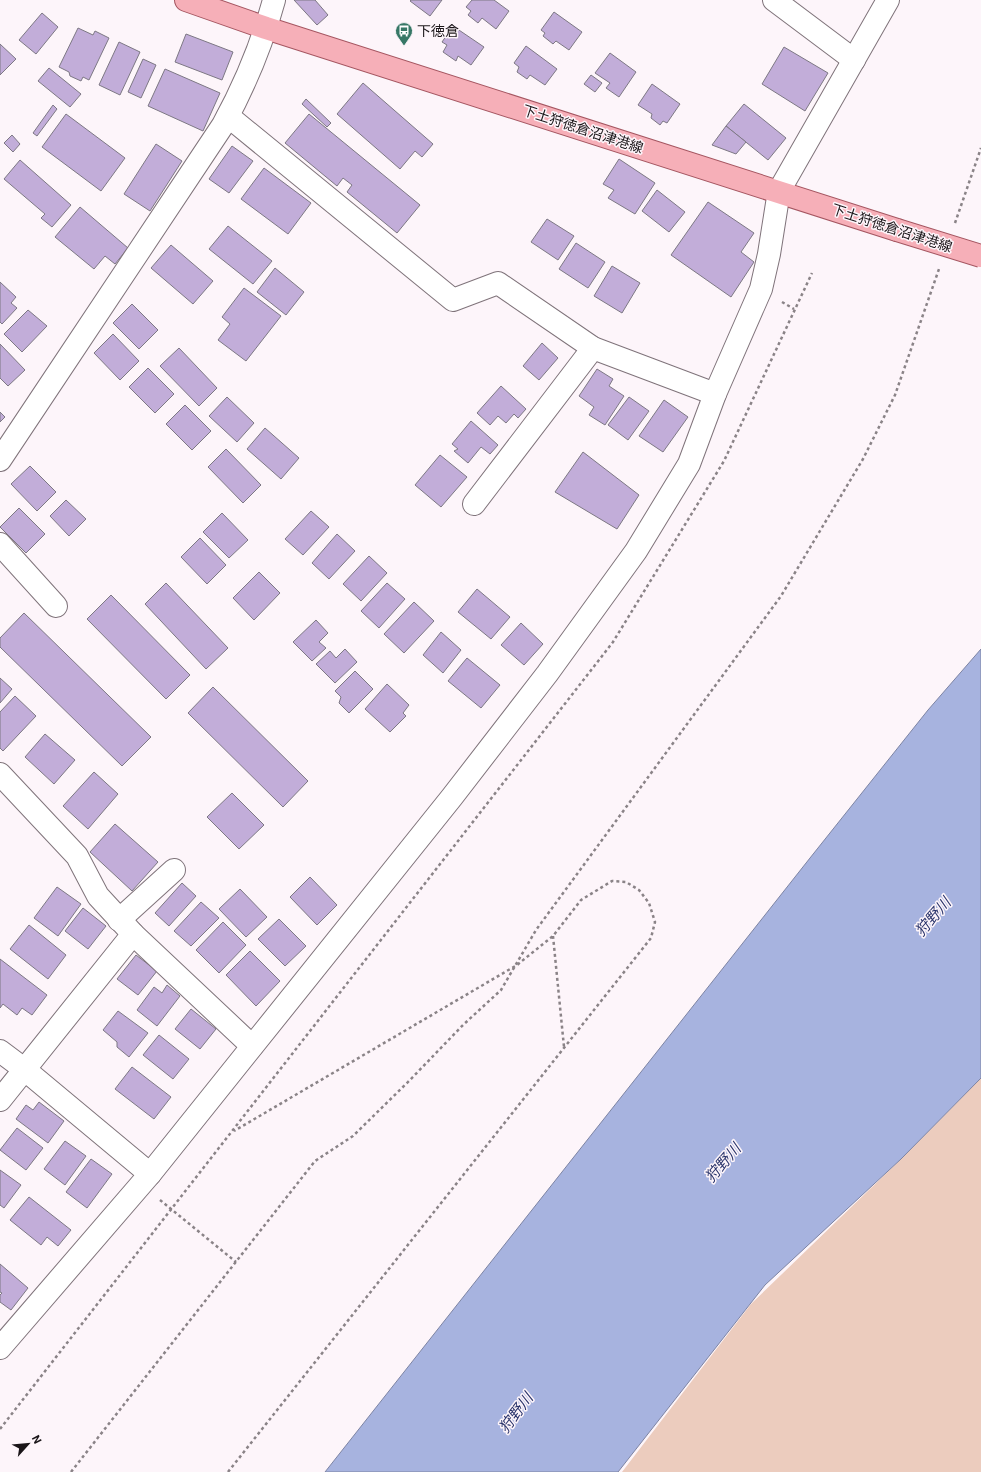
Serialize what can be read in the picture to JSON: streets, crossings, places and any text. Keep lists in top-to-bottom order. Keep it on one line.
{"streets":{"main road":["下土狩徳倉沼津港線"]},"water":["狩野川"],"places":{"bus stop":["下徳倉"]},"north":"top right"}
